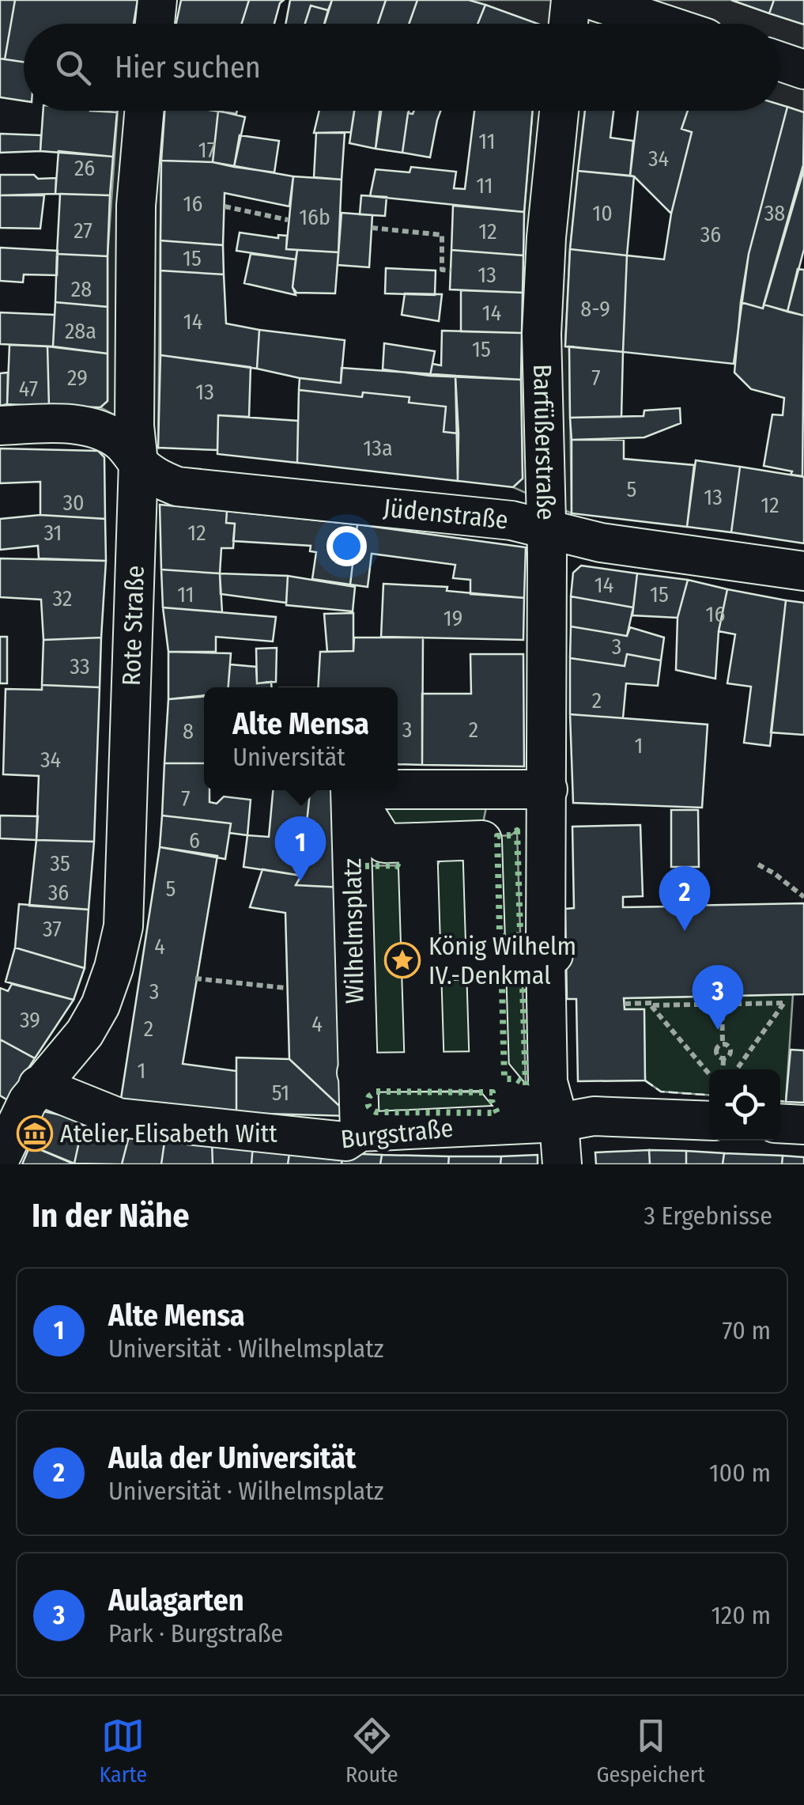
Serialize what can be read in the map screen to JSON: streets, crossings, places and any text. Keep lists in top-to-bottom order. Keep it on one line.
{"streets":{"street":["Barfüßerstraße","Jüdenstraße","Rote Straße","Wilhelmsplatz","Burgstraße"]},"crossings":[["Barfüßerstraße","Jüdenstraße"],["Jüdenstraße","Rote Straße"],["Rote Straße","Burgstraße"],["Wilhelmsplatz","Burgstraße"]],"places":{"place":["König Wilhelm IV.-Denkmal"],"museum":["Atelier Elisabeth Witt"]},"house_numbers":["11","17","34","26","11","16","10","38","16b","27","12","36","15","13","28","8-9","14","14","28a","15","29","7","47","13","13a","5","13","30","12","31","12","14","11","15","32","16","19","3","33","2","3","2","8","1","34","7","6","35","5","36","37","4","3","39","4","2","1","51"],"page":{"search":"Hier suchen","popup":["Alte Mensa","Universität"],"pins":["1","2","3"],"heading":["In der Nähe","3 Ergebnisse"],"list":[{"mark":"1","name":"Alte Mensa","note":"Universität · Wilhelmsplatz","value":"70 m"},{"mark":"2","name":"Aula der Universität","note":"Universität · Wilhelmsplatz","value":"100 m"},{"mark":"3","name":"Aulagarten","note":"Park · Burgstraße","value":"120 m"}],"nav":["Karte","Route","Gespeichert"]}}
